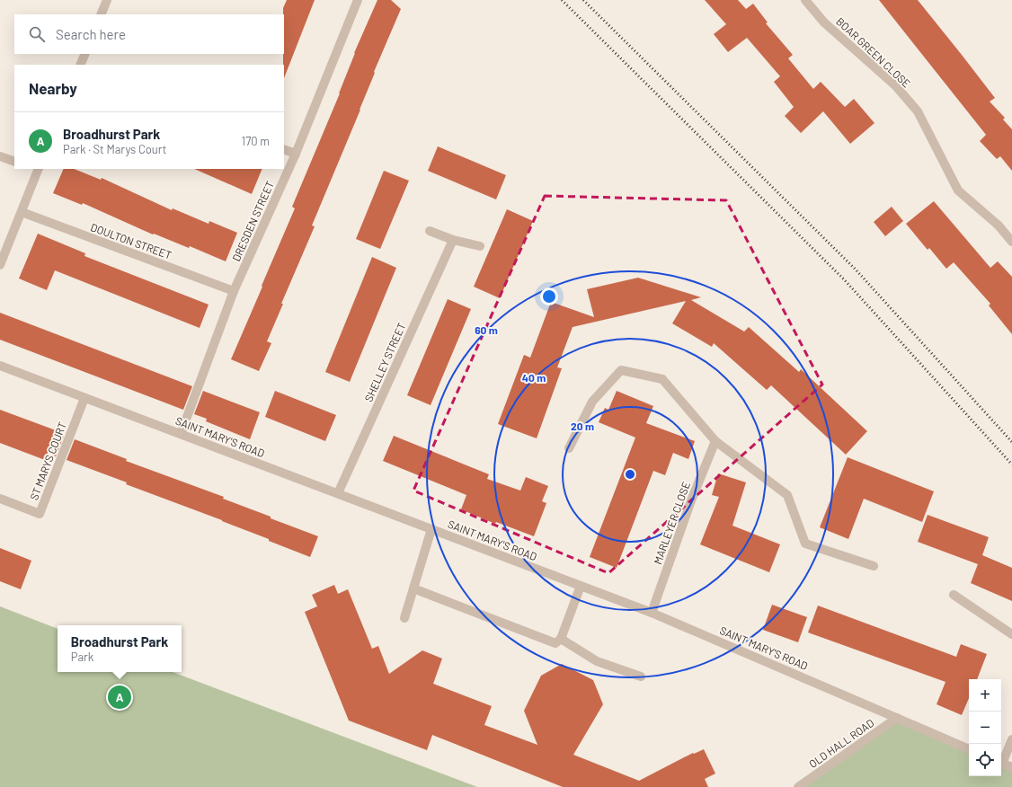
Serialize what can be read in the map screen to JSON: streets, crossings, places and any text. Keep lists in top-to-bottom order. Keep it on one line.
{"streets":{"street":["BOAR GREEN CLOSE","DRESDEN STREET","DOULTON STREET","SHELLEY STREET","SAINT MARY'S ROAD","ST MARYS COURT","MARLEYER CLOSE","OLD HALL ROAD"]},"crossings":[["DRESDEN STREET","DOULTON STREET"],["DRESDEN STREET","SAINT MARY'S ROAD"],["SHELLEY STREET","SAINT MARY'S ROAD"],["SAINT MARY'S ROAD","ST MARYS COURT"],["SAINT MARY'S ROAD","MARLEYER CLOSE"],["SAINT MARY'S ROAD","OLD HALL ROAD"]],"page":{"search":"Search here","heading":"Nearby","list":[{"mark":"A","name":"Broadhurst Park","note":"Park · St Marys Court","value":"170 m"}],"popup":["Broadhurst Park","Park"],"map_buttons":["+","−"],"pins":"A"},"rings":["60 m","40 m","20 m"]}
